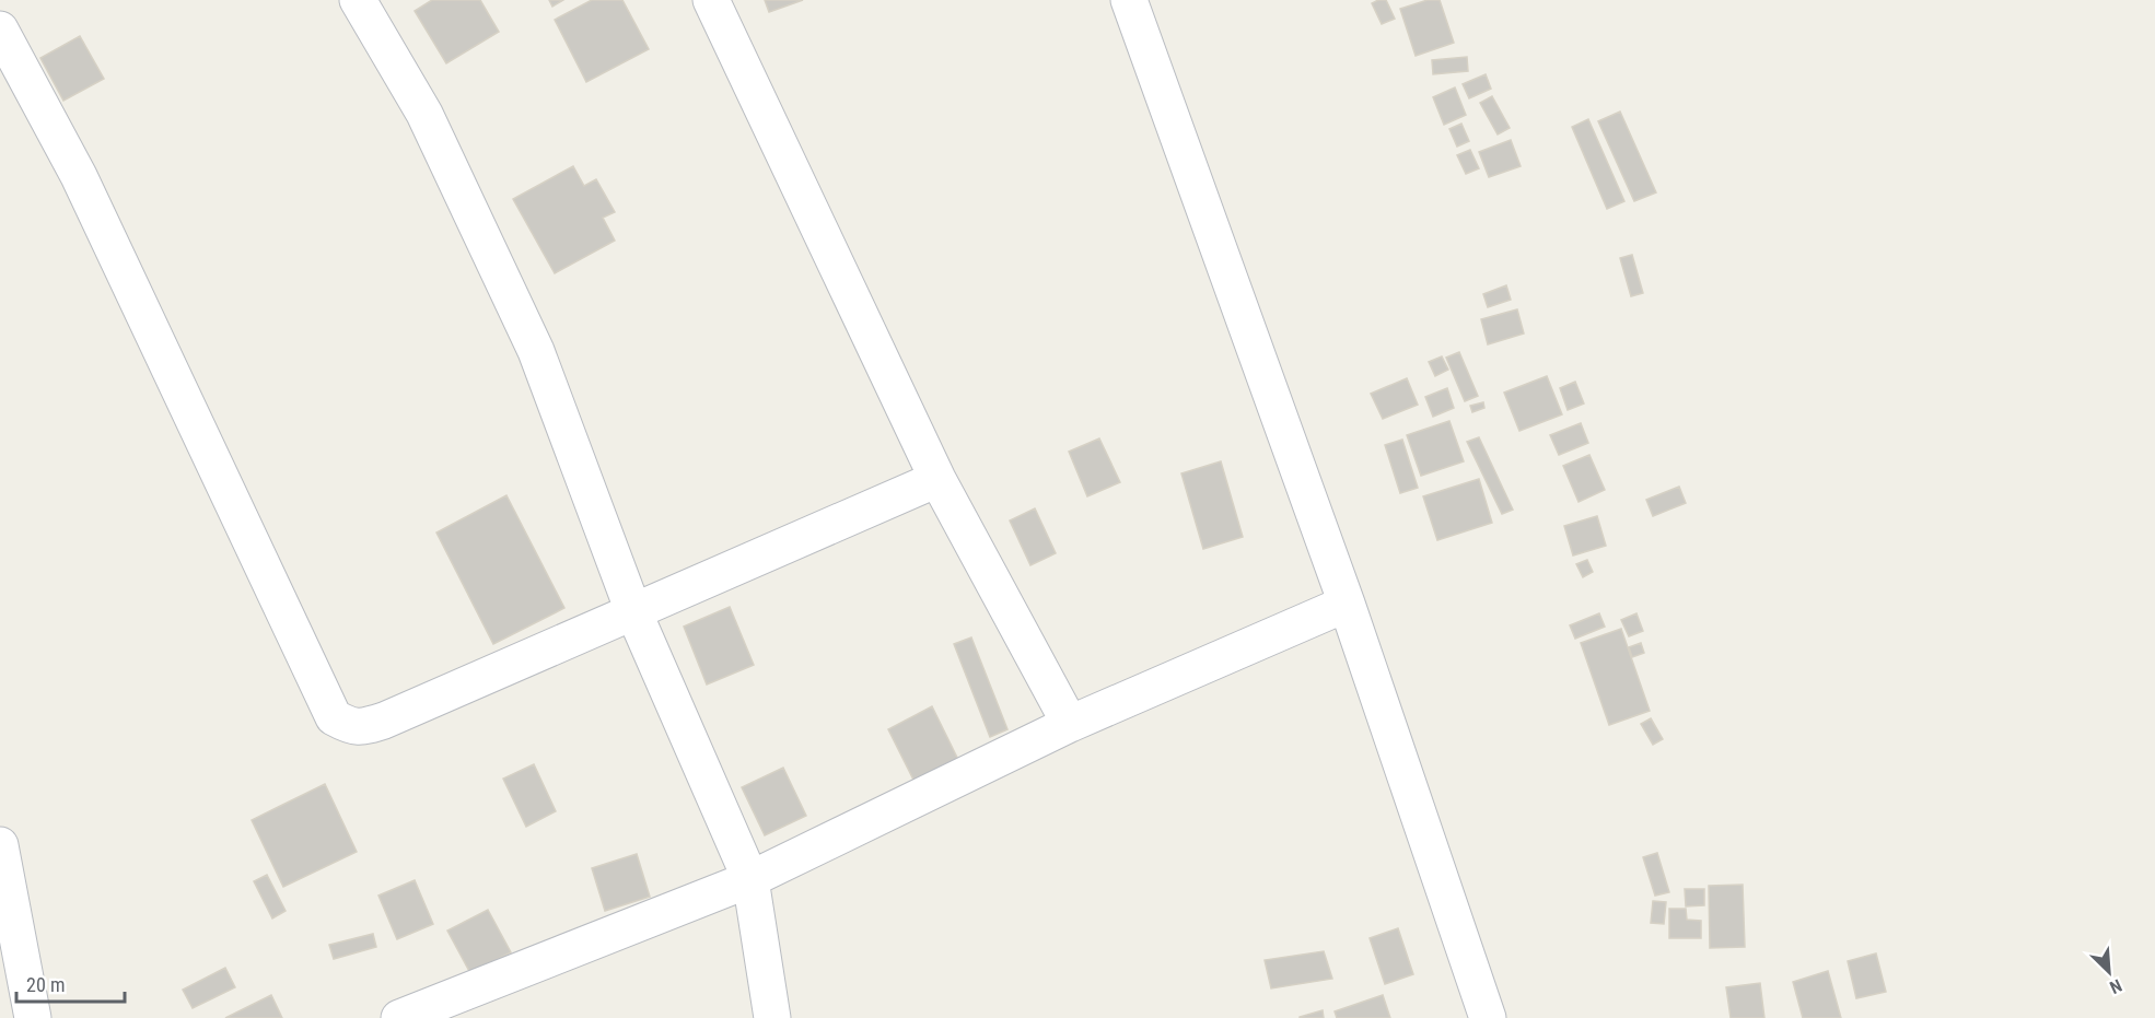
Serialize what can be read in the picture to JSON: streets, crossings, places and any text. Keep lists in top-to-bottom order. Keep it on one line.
{"scale_bar":"20 m","north":"bottom right"}
